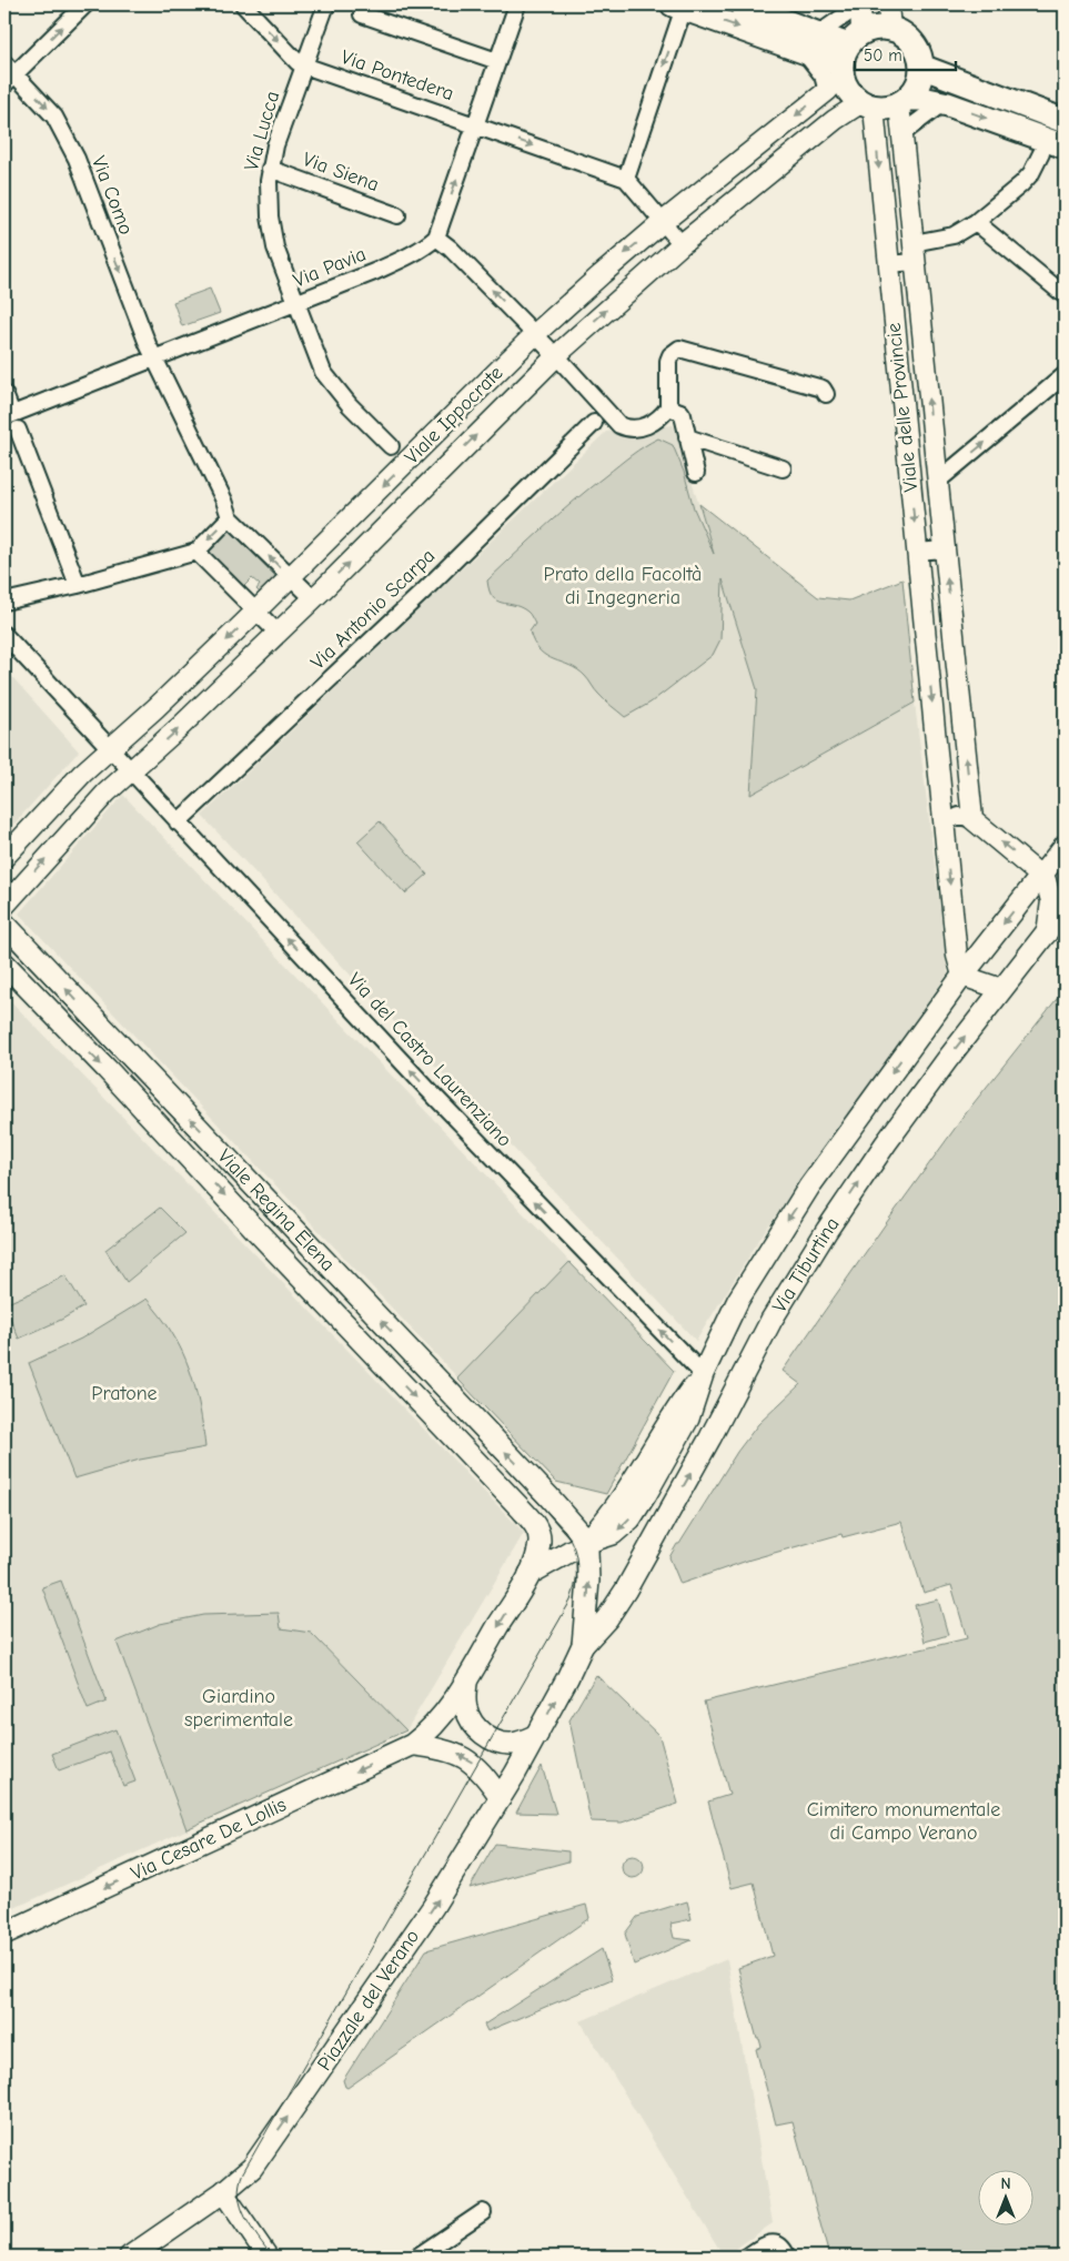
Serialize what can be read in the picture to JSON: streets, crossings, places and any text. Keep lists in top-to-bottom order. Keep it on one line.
{"streets":{"main road":["Viale Regina Elena","Via Tiburtina","Via Cesare De Lollis","Piazzale del Verano"],"street":["Via Pontedera","Via Lucca","Via Siena","Via Como","Via Pavia","Viale delle Provincie","Viale Ippocrate","Via Antonio Scarpa","Via del Castro Laurenziano"]},"crossings":[["Via Pontedera","Via Lucca"],["Via Lucca","Via Siena"],["Via Lucca","Via Pavia"],["Via Como","Via Pavia"],["Viale delle Provincie","Viale Ippocrate"],["Viale delle Provincie","Via Tiburtina"],["Viale Ippocrate","Via del Castro Laurenziano"],["Via Antonio Scarpa","Via del Castro Laurenziano"],["Via del Castro Laurenziano","Via Tiburtina"],["Viale Regina Elena","Piazzale del Verano"],["Via Tiburtina","Piazzale del Verano"]],"one_way":["Via Como","Via del Castro Laurenziano","Via Cesare De Lollis","Piazzale del Verano"],"parks":["Prato della Facoltà di Ingegneria","Pratone","Giardino sperimentale","Cimitero monumentale di Campo Verano"],"scale_bar":"50 m","north":"top"}
